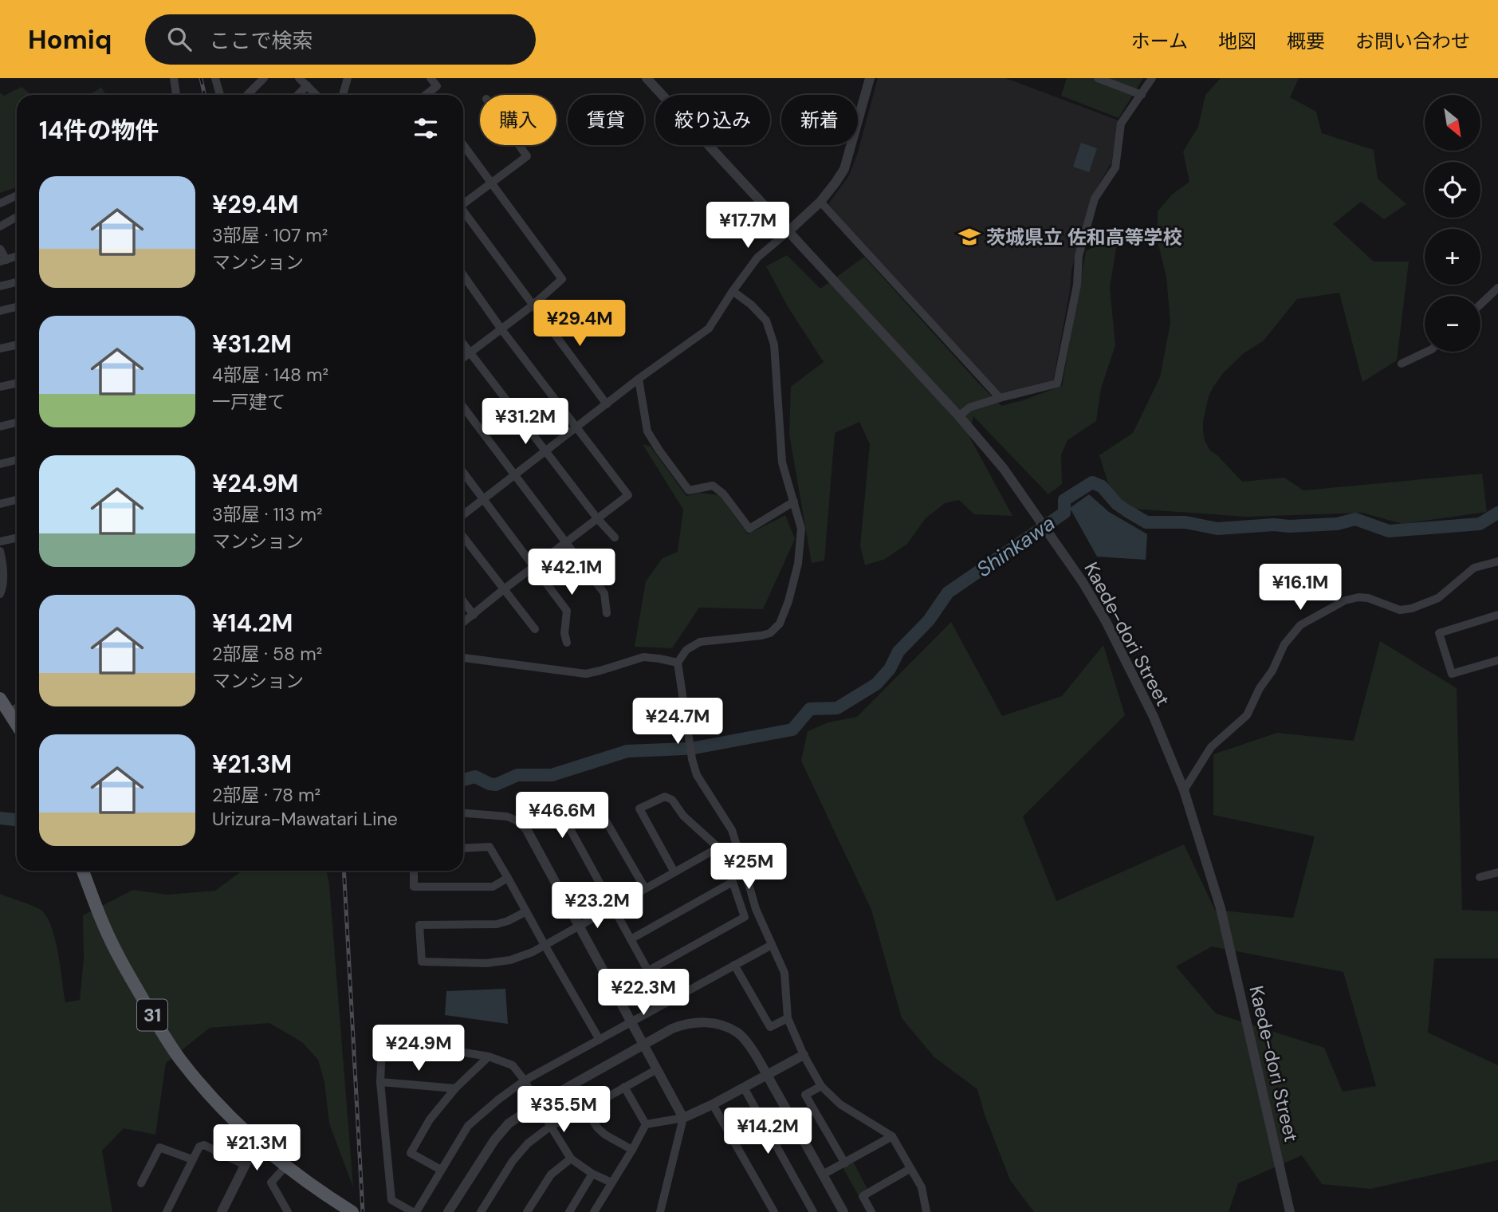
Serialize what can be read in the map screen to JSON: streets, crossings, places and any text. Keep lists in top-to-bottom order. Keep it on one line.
{"streets":{"main road":["31"],"street":["Kaede-dori Street"]},"water":["Shinkawa"],"places":{"school or university":["茨城県立 佐和高等学校"]},"north":"bottom right","page":{"header":"Homiq","search":"ここで検索","nav":["ホーム","地図","概要","お問い合わせ"],"map_buttons":["+","−"],"chip":["購入","賃貸","絞り込み","新着"],"heading":"14件の物件","list":[{"name":"¥29.4M","note":"3部屋 · 107 m² · マンション"},{"name":"¥31.2M","note":"4部屋 · 148 m² · 一戸建て"},{"name":"¥24.9M","note":"3部屋 · 113 m² · マンション"},{"name":"¥14.2M","note":"2部屋 · 58 m² · マンション"},{"name":"¥21.3M","note":"2部屋 · 78 m² · Urizura-Mawatari Line"}],"price":["¥17.7M","¥29.4M","¥31.2M","¥42.1M","¥16.1M","¥24.7M","¥46.6M","¥25M","¥23.2M","¥22.3M","¥24.9M","¥35.5M","¥14.2M","¥21.3M"]}}
